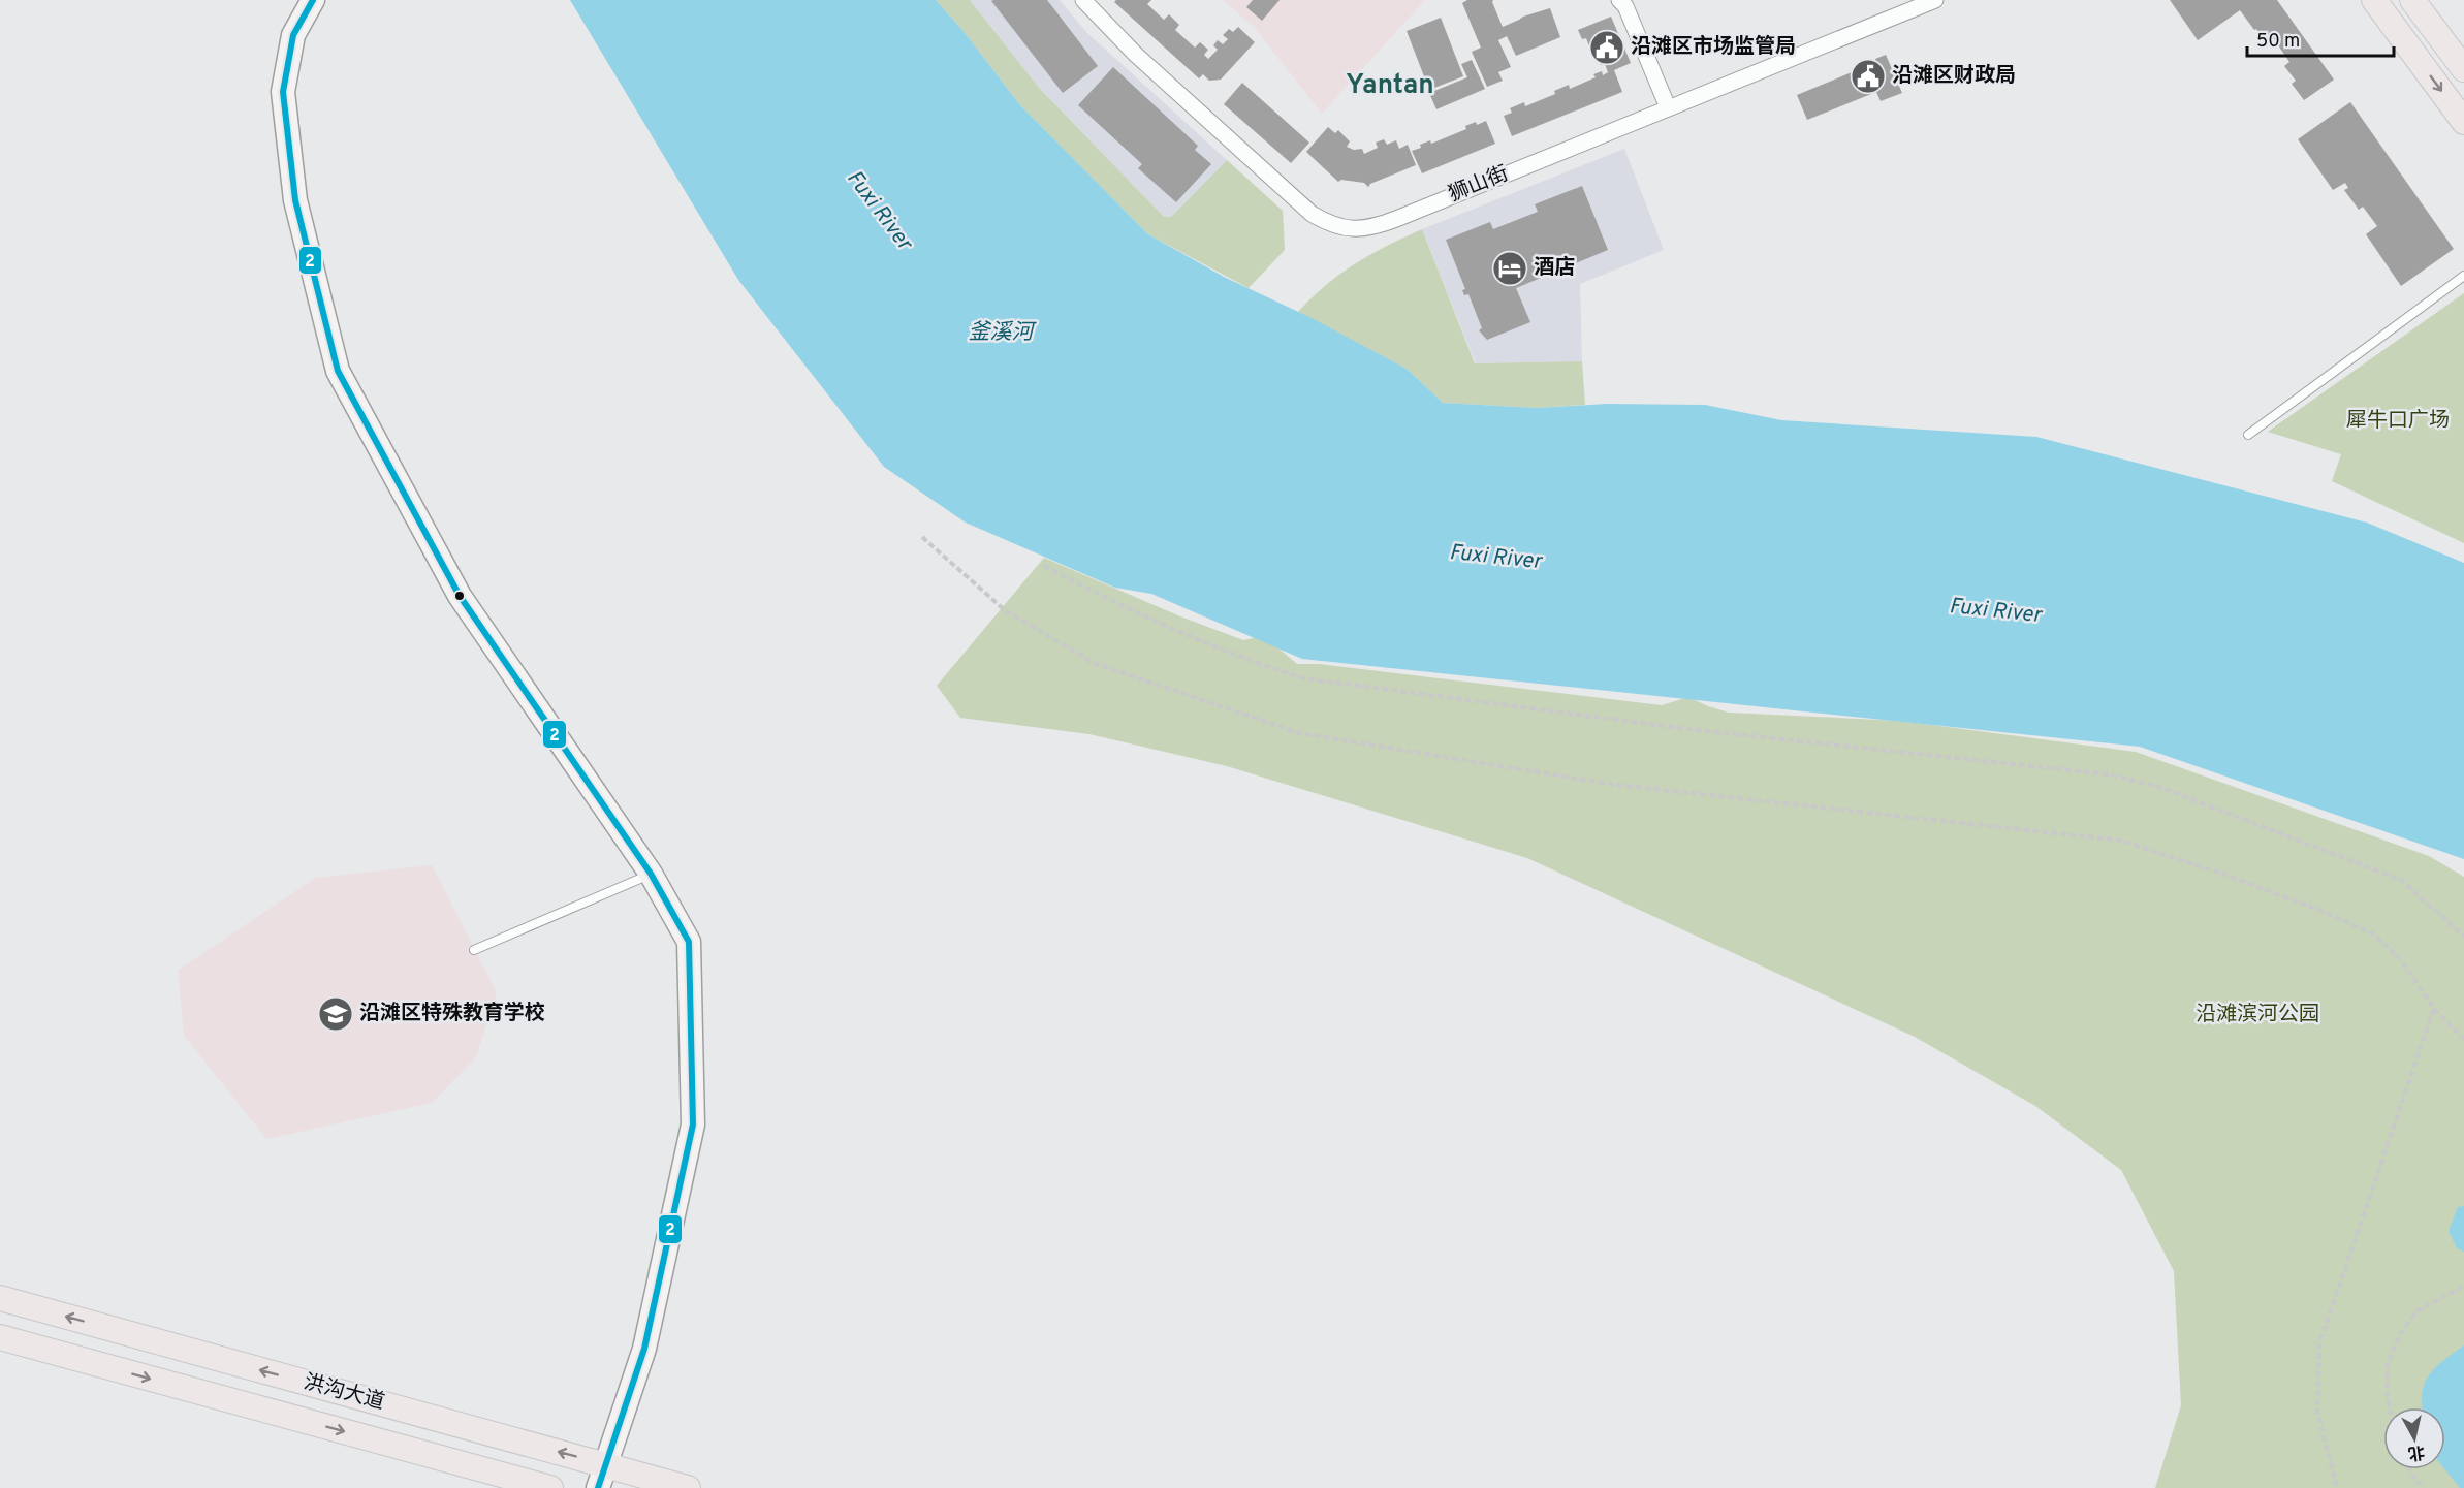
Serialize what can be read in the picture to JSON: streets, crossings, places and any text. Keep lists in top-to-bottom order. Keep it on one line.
{"streets":{"main road":["洪沟大道"],"street":["狮山街"]},"districts":["Yantan"],"water":["Fuxi River","釜溪河"],"parks":["犀牛口广场","沿滩滨河公园"],"places":{"public building":["沿滩区市场监管局","沿滩区财政局"],"hotel":["酒店"],"school or university":["沿滩区特殊教育学校"]},"lines":["transit line 2"],"scale_bar":"50 m","north":"bottom"}
